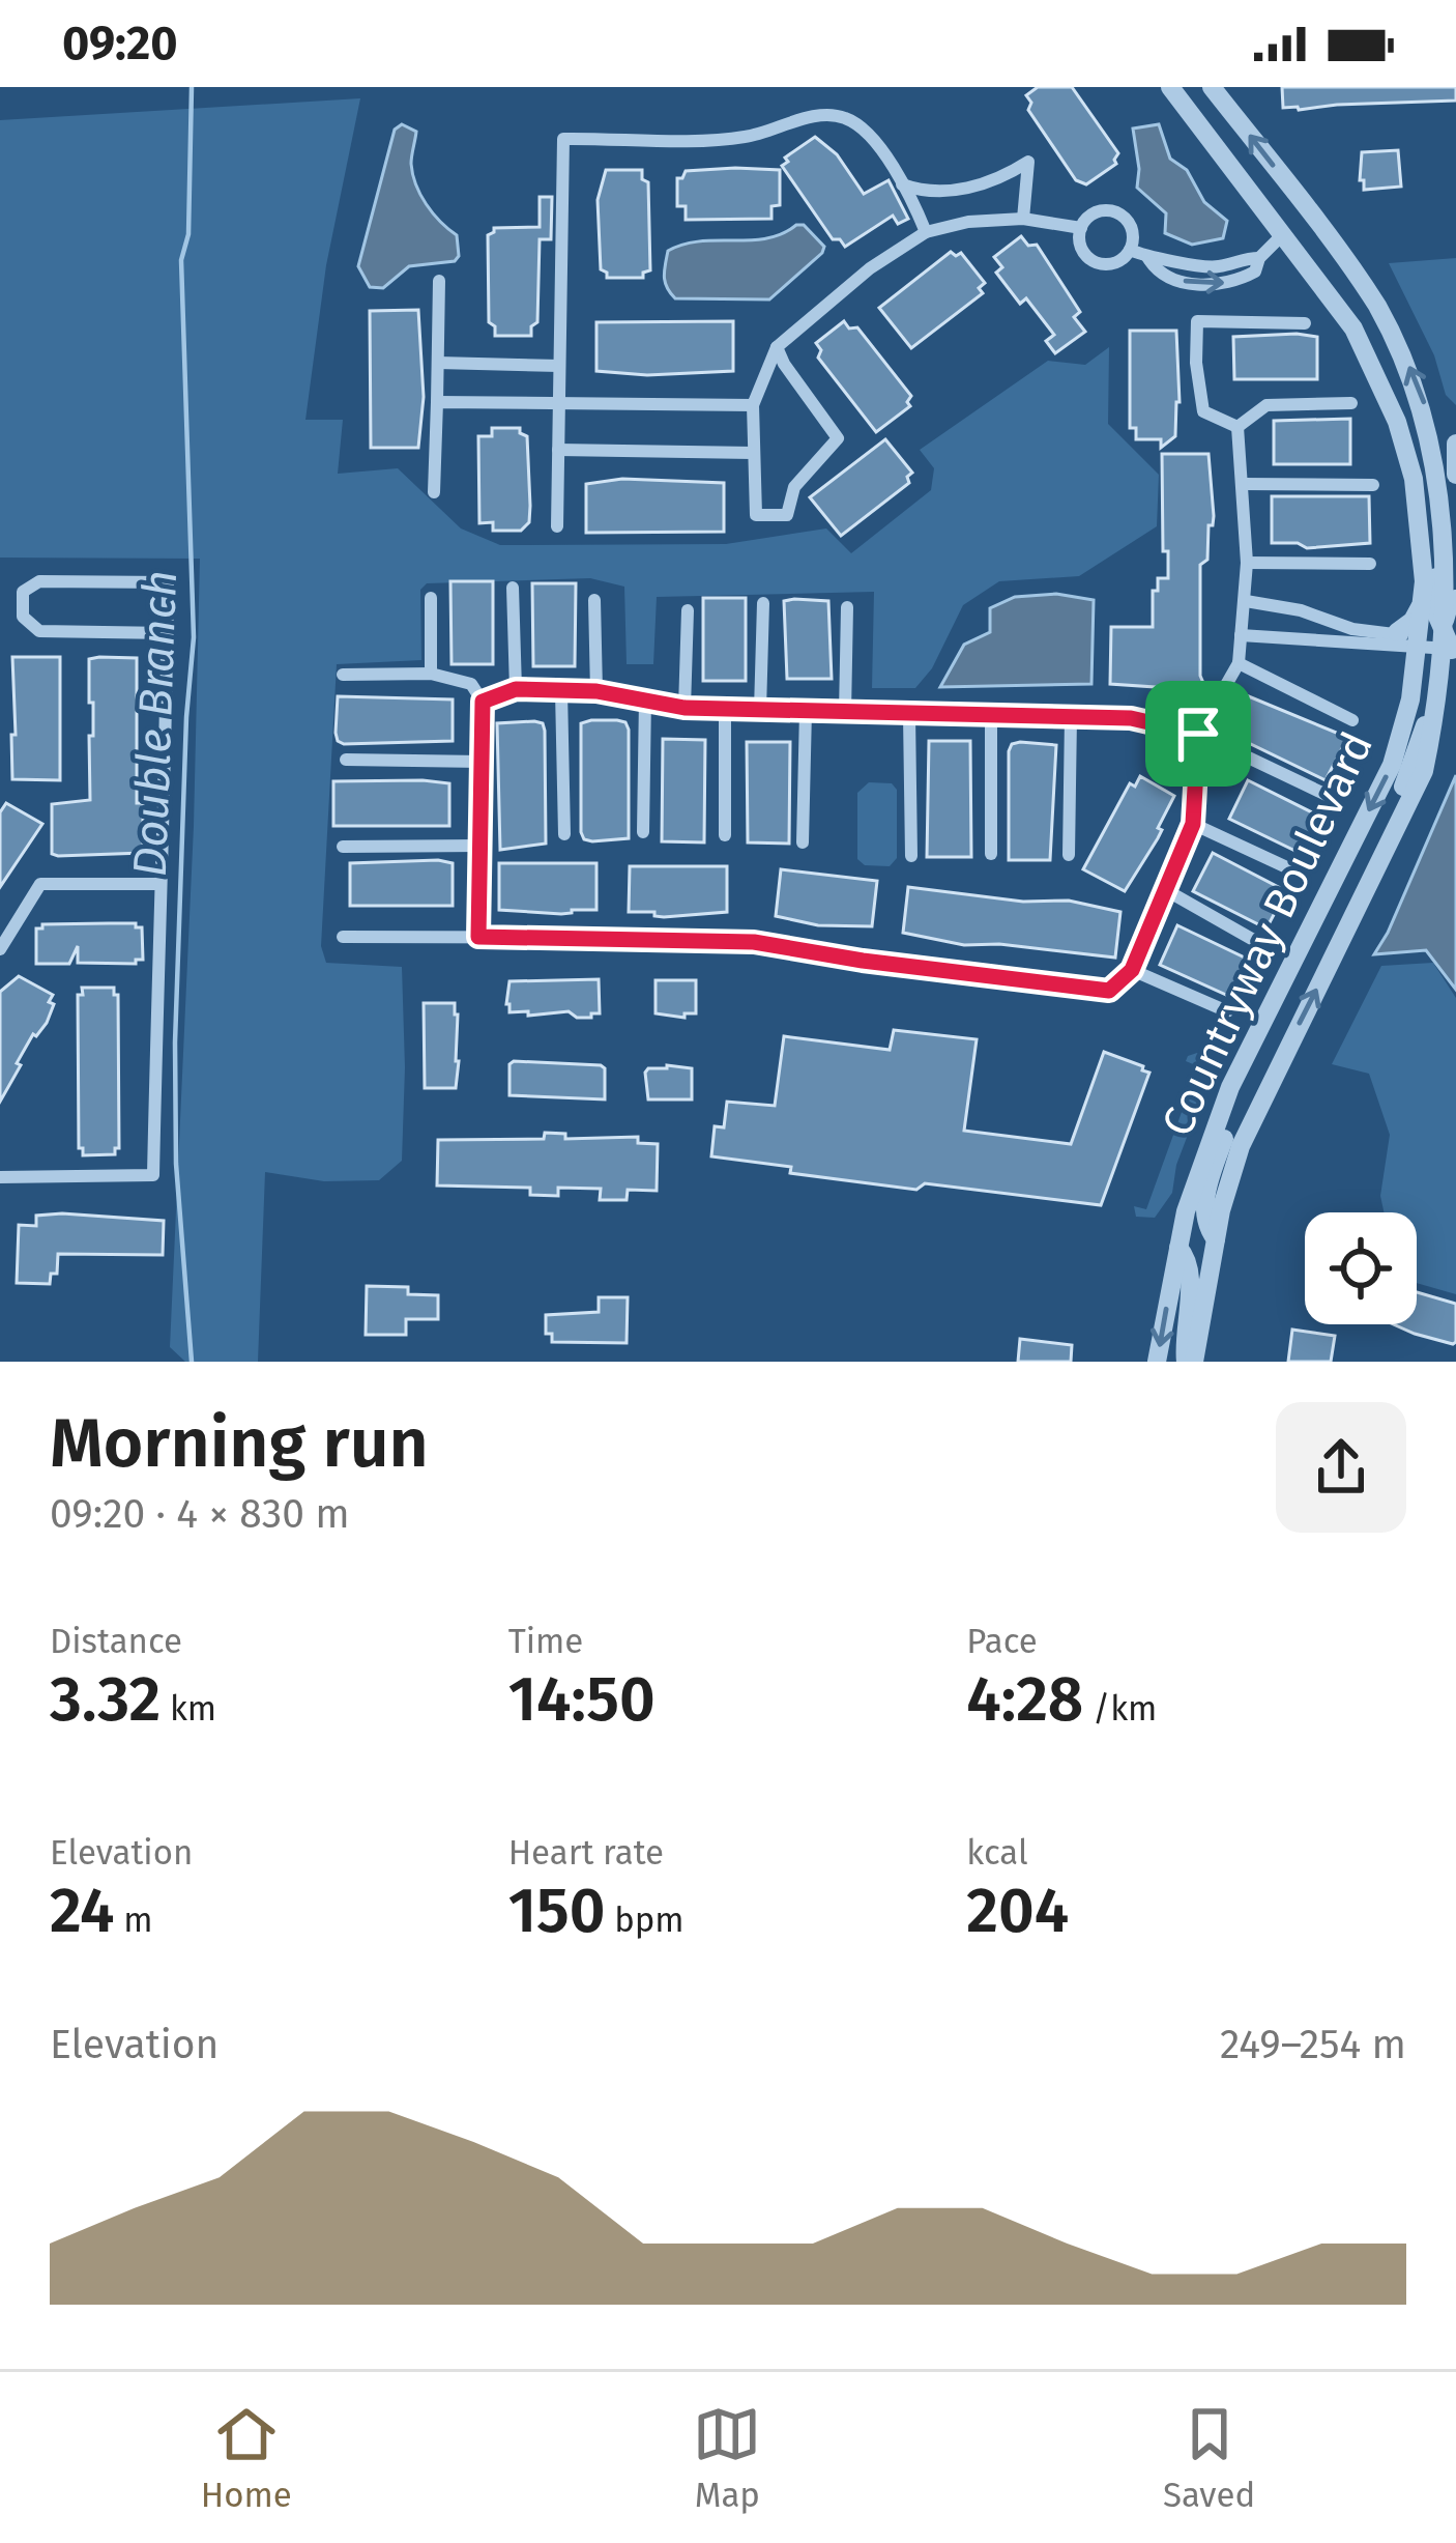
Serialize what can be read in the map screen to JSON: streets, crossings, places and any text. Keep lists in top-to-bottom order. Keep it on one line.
{"streets":{"street":["Countryway Boulevard"]},"water":["Double Branch"],"page":{"status":"09:20","heading":["Morning run","09:20 · 4 × 830 m"],"stats":[["Distance","3.32 km"],["Time","14:50"],["Pace","4:28 /km"],["Elevation","24 m"],["Heart rate","150 bpm"],["kcal","204"]],"chart":["Elevation","249–254 m"],"tabs":["Home","Map","Saved"]}}
